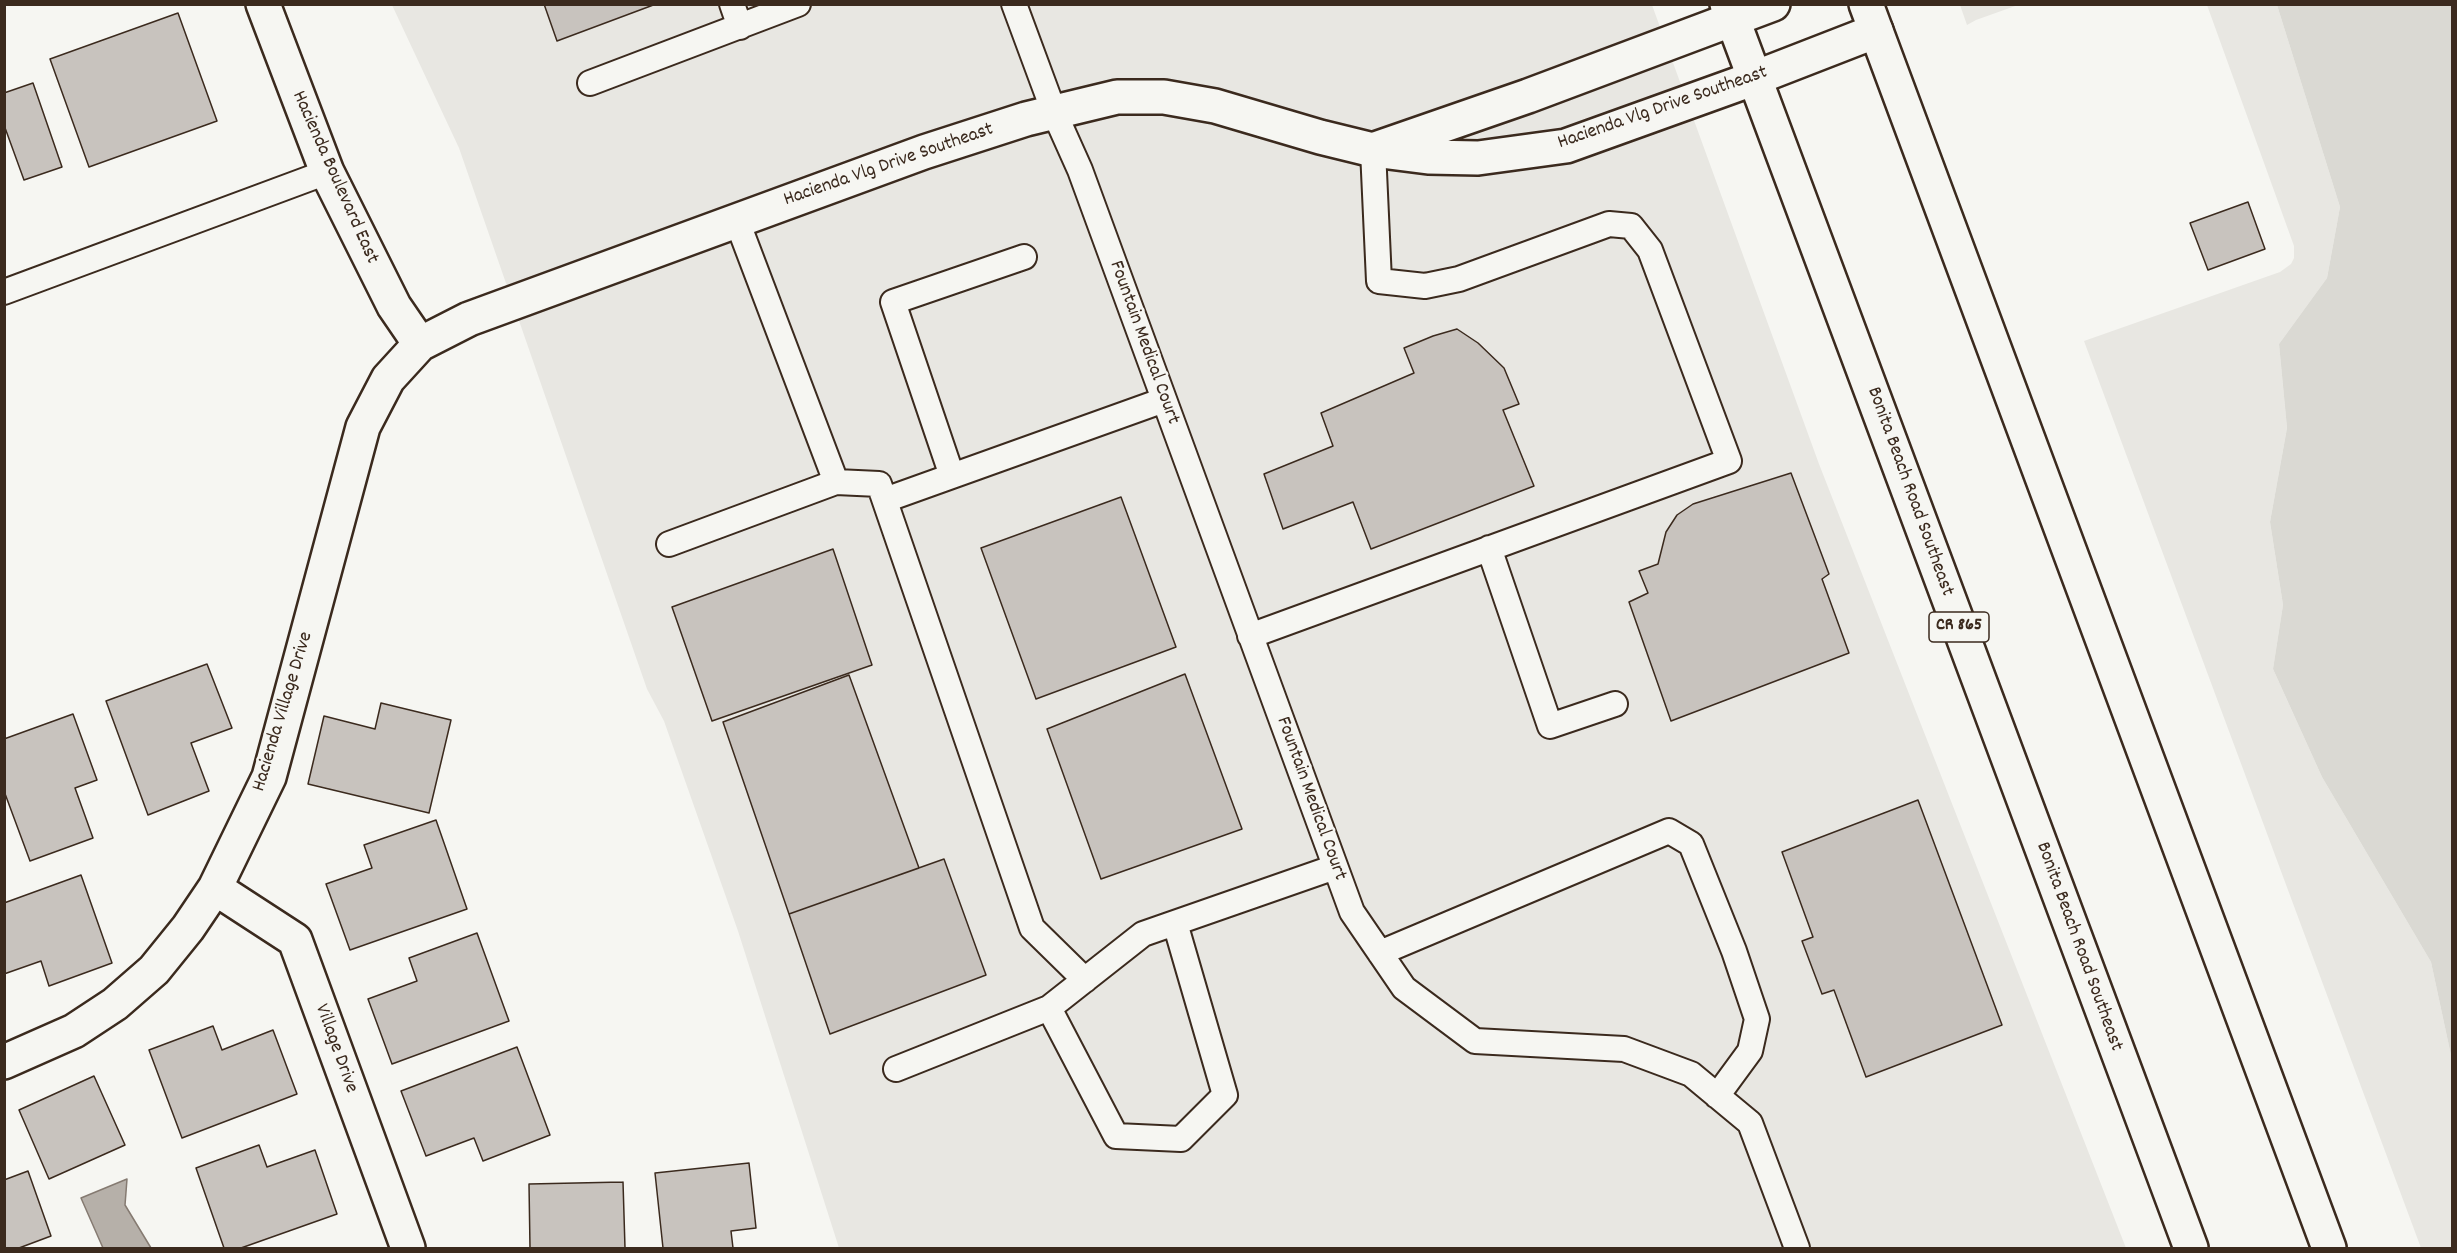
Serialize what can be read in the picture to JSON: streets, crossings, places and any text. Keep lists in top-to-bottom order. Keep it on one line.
{"streets":{"street":["Hacienda Vlg Drive Southeast","Hacienda Boulevard East","Bonita Beach Road Southeast","CR 865","Hacienda Village Drive","Village Drive"],"lane":["Fountain Medical Court"]},"crossings":[["Hacienda Vlg Drive Southeast","Hacienda Boulevard East"],["Hacienda Vlg Drive Southeast","Fountain Medical Court"],["Hacienda Vlg Drive Southeast","Bonita Beach Road Southeast"],["Hacienda Vlg Drive Southeast","Hacienda Village Drive"],["Hacienda Boulevard East","Hacienda Village Drive"],["Hacienda Village Drive","Village Drive"]]}
